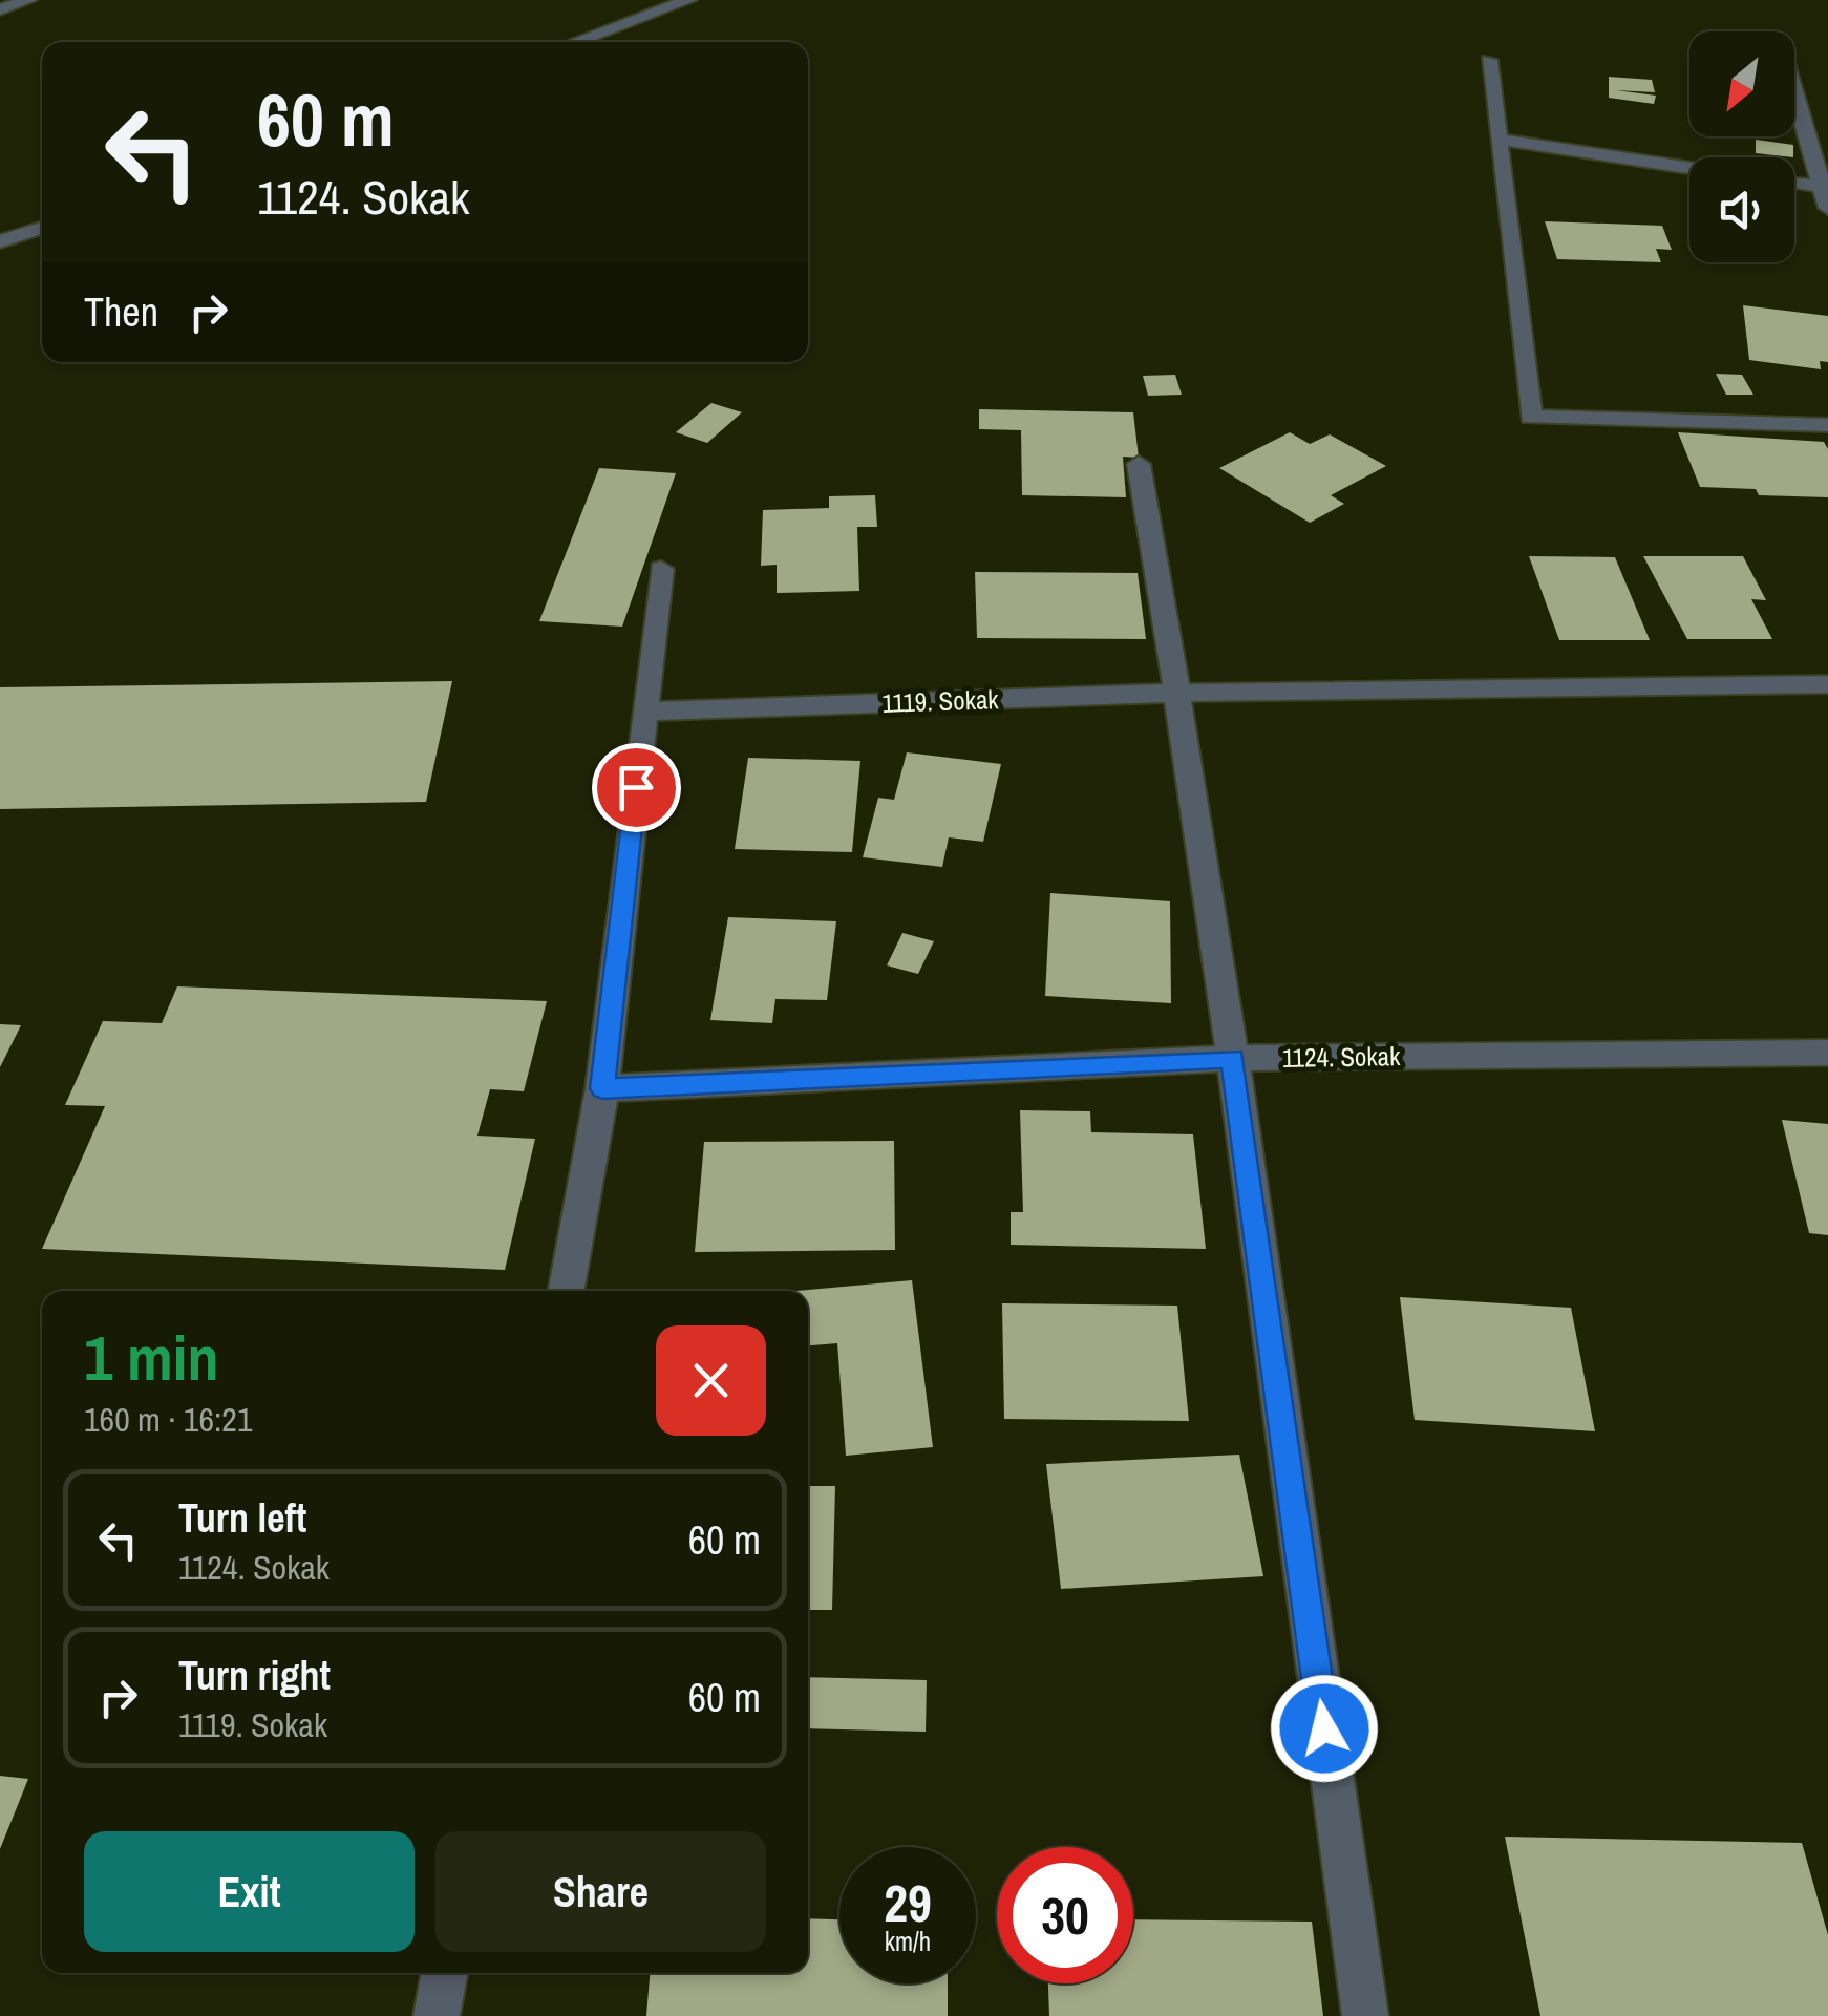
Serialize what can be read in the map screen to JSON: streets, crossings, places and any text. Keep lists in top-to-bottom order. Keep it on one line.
{"streets":{"street":["1119. Sokak","1124. Sokak"]},"north":"bottom left","page":{"turn":["60 m","1124. Sokak"],"then":"Then","heading":["1 min","160 m · 16:21"],"list":[{"name":"Turn left","note":"1124. Sokak","value":"60 m"},{"name":"Turn right","note":"1119. Sokak","value":"60 m"}],"buttons":["Exit","Share"],"speed":"29 km/h","limit":"30"}}
